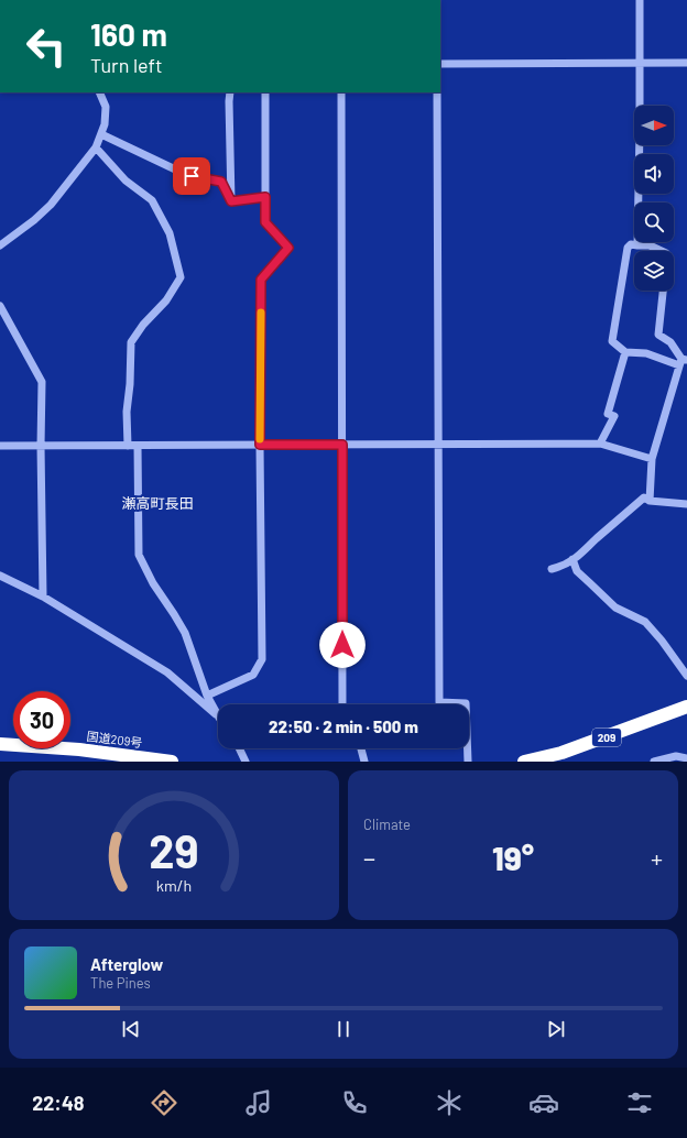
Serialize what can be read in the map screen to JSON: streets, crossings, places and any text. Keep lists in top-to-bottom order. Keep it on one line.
{"streets":{"highway":["209","国道209号"]},"districts":["瀬高町長田"],"north":"right","page":{"turn":["160 m","Turn left"],"limit":"30","trip":"22:50 · 2 min · 500 m","tile":"Climate","heat":["−","19°","+"],"song":["Afterglow","The Pines"],"tabs":"22:48","gauge":["29","km/h"]}}
